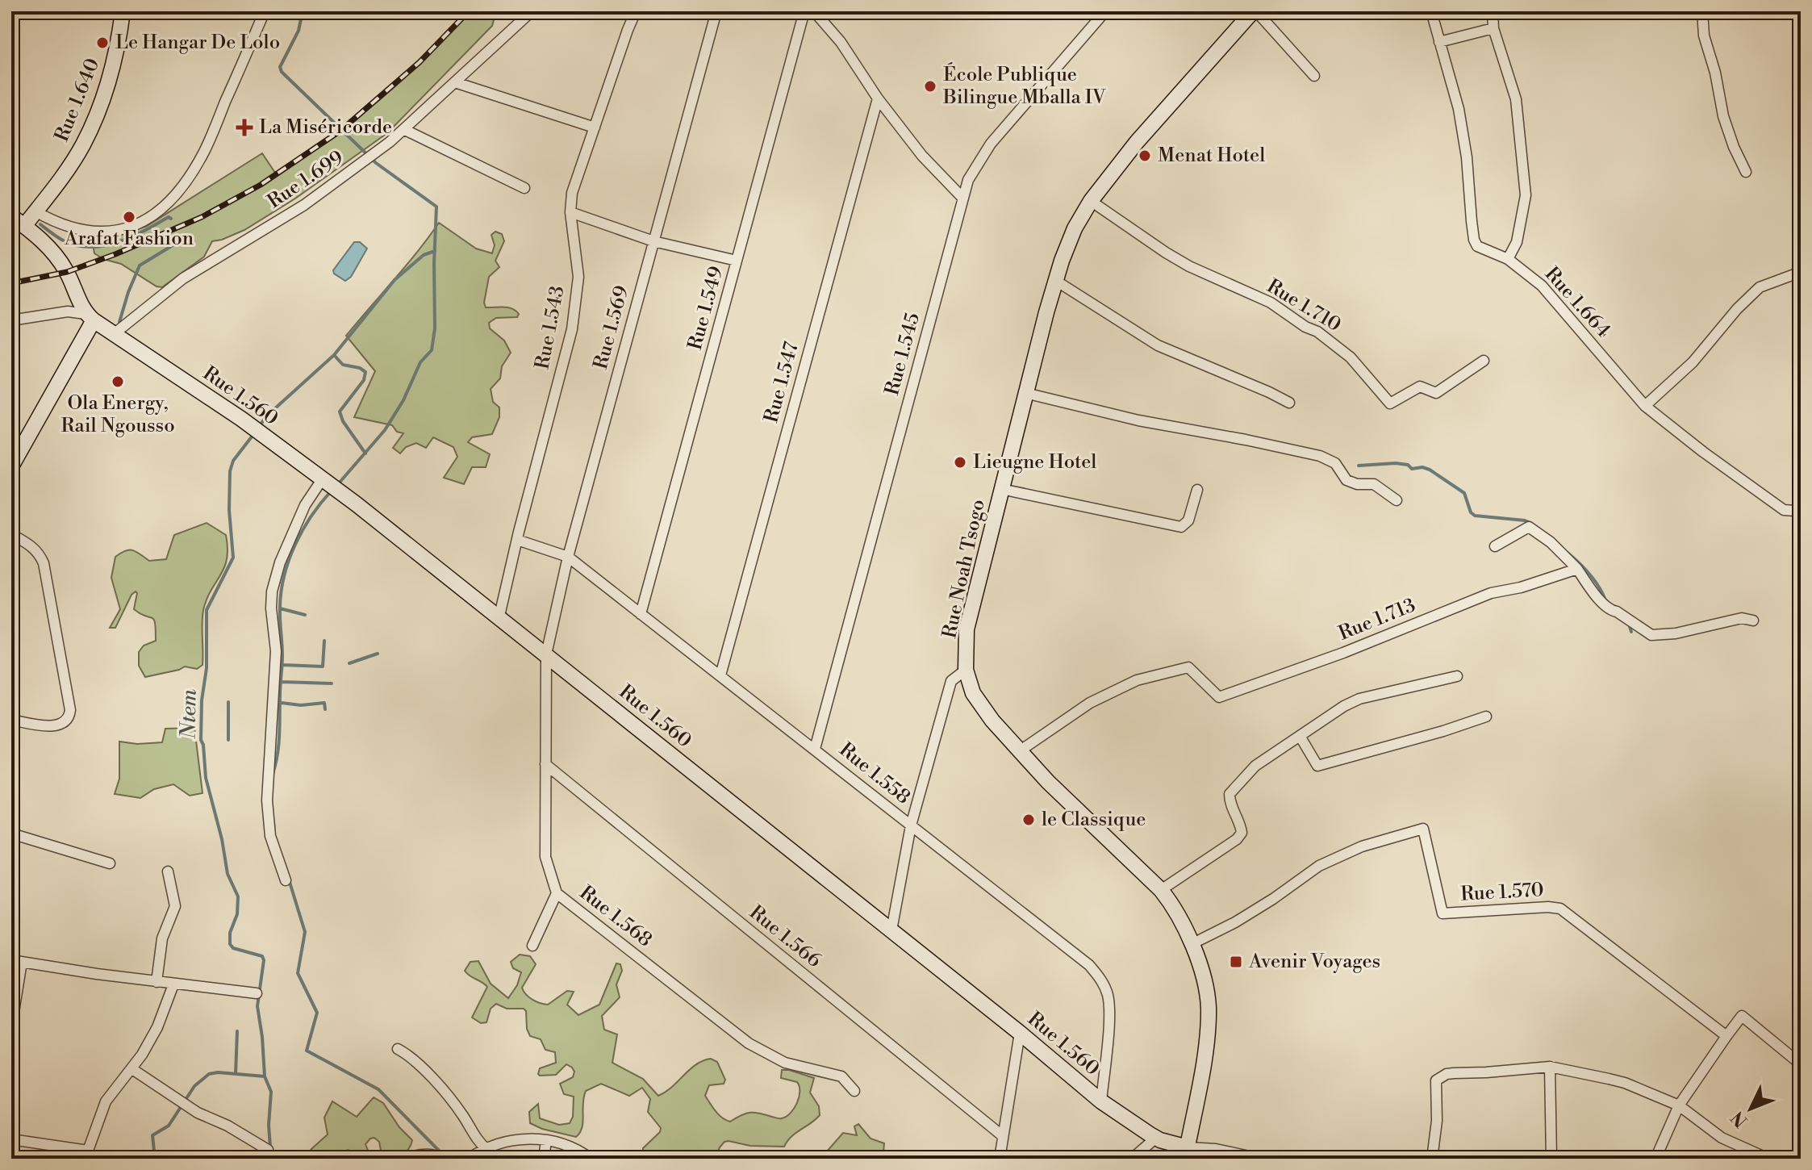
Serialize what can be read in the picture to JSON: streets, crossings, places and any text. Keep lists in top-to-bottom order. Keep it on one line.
{"streets":{"main road":["Rue 1.640","Rue 1.560","Rue Noah Tsogo"],"street":["Rue 1.699","Rue 1.664","Rue 1.710","Rue 1.549","Rue 1.543","Rue 1.569","Rue 1.545","Rue 1.547","Rue 1.713","Rue 1.558","Rue 1.570","Rue 1.568","Rue 1.566"]},"crossings":[["Rue 1.699","Rue 1.560"],["Rue 1.710","Rue Noah Tsogo"],["Rue 1.549","Rue 1.558"],["Rue 1.543","Rue 1.560"],["Rue 1.543","Rue 1.558"],["Rue 1.569","Rue 1.560"],["Rue 1.569","Rue 1.558"],["Rue 1.569","Rue 1.568"],["Rue 1.545","Rue 1.558"],["Rue 1.547","Rue 1.558"],["Rue 1.560","Rue Noah Tsogo"],["Rue 1.560","Rue 1.558"],["Rue 1.560","Rue 1.568"],["Rue Noah Tsogo","Rue 1.713"],["Rue Noah Tsogo","Rue 1.570"],["Rue 1.568","Rue 1.566"]],"water":["Ntem"],"places":{"other":["Le Hangar De Lolo","École Publique Bilingue Mballa IV","Menat Hotel","Arafat Fashion","Ola Energy, Rail Ngousso","Lieugne Hotel","le Classique"],"health":["La Miséricorde"],"transit":["Avenir Voyages"]},"north":"bottom left"}
